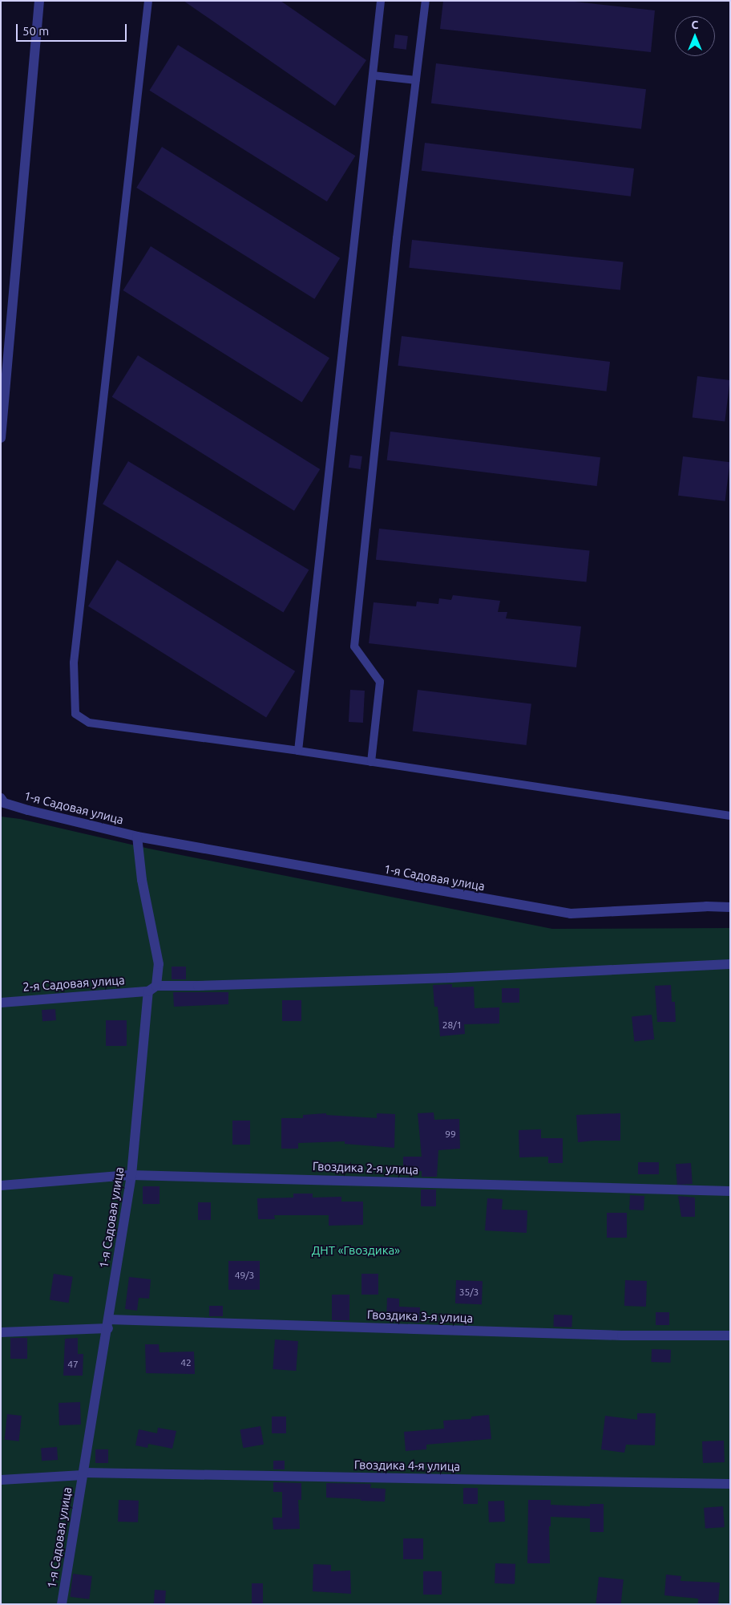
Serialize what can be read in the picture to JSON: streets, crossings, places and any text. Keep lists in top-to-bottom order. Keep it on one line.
{"streets":{"street":["1-я Садовая улица","2-я Садовая улица","Гвоздика 2-я улица","Гвоздика 3-я улица","Гвоздика 4-я улица"]},"crossings":[["1-я Садовая улица","2-я Садовая улица"],["1-я Садовая улица","Гвоздика 2-я улица"],["1-я Садовая улица","Гвоздика 3-я улица"],["1-я Садовая улица","Гвоздика 4-я улица"]],"parks":["ДНТ «Гвоздика»"],"house_numbers":["28/1","99","49/3","35/3","42","47"],"scale_bar":"50 m","north":"top"}
